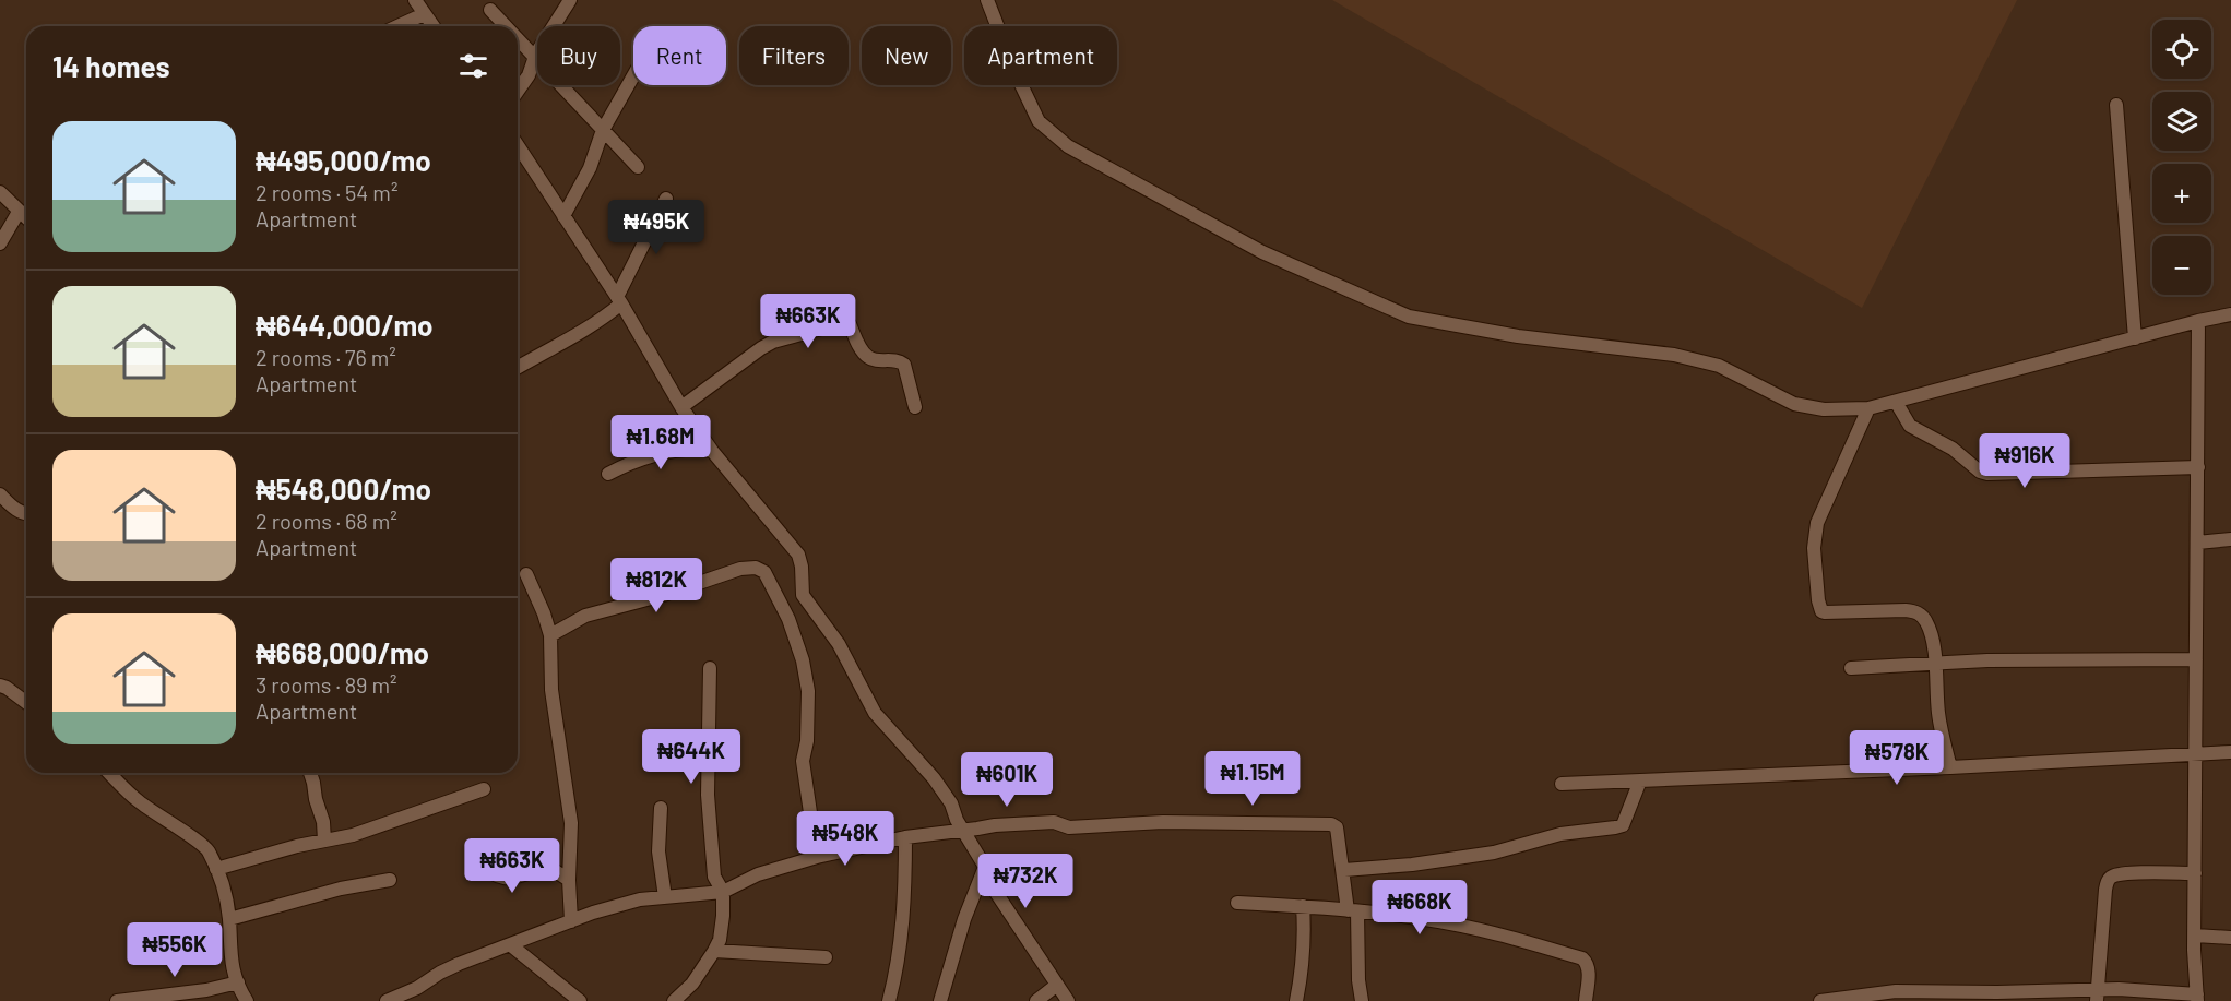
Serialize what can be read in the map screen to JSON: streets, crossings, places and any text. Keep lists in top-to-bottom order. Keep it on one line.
{"page":{"map_buttons":["+","−"],"chip":["Buy","Rent","Filters","New","Apartment"],"heading":"14 homes","list":[{"name":"₦495,000/mo","note":"2 rooms · 54 m² · Apartment"},{"name":"₦644,000/mo","note":"2 rooms · 76 m² · Apartment"},{"name":"₦548,000/mo","note":"2 rooms · 68 m² · Apartment"},{"name":"₦668,000/mo","note":"3 rooms · 89 m² · Apartment"}],"price":["₦495K","₦663K","₦1.68M","₦916K","₦812K","₦644K","₦578K","₦1.15M","₦601K","₦548K","₦663K","₦732K","₦668K","₦556K"]}}
